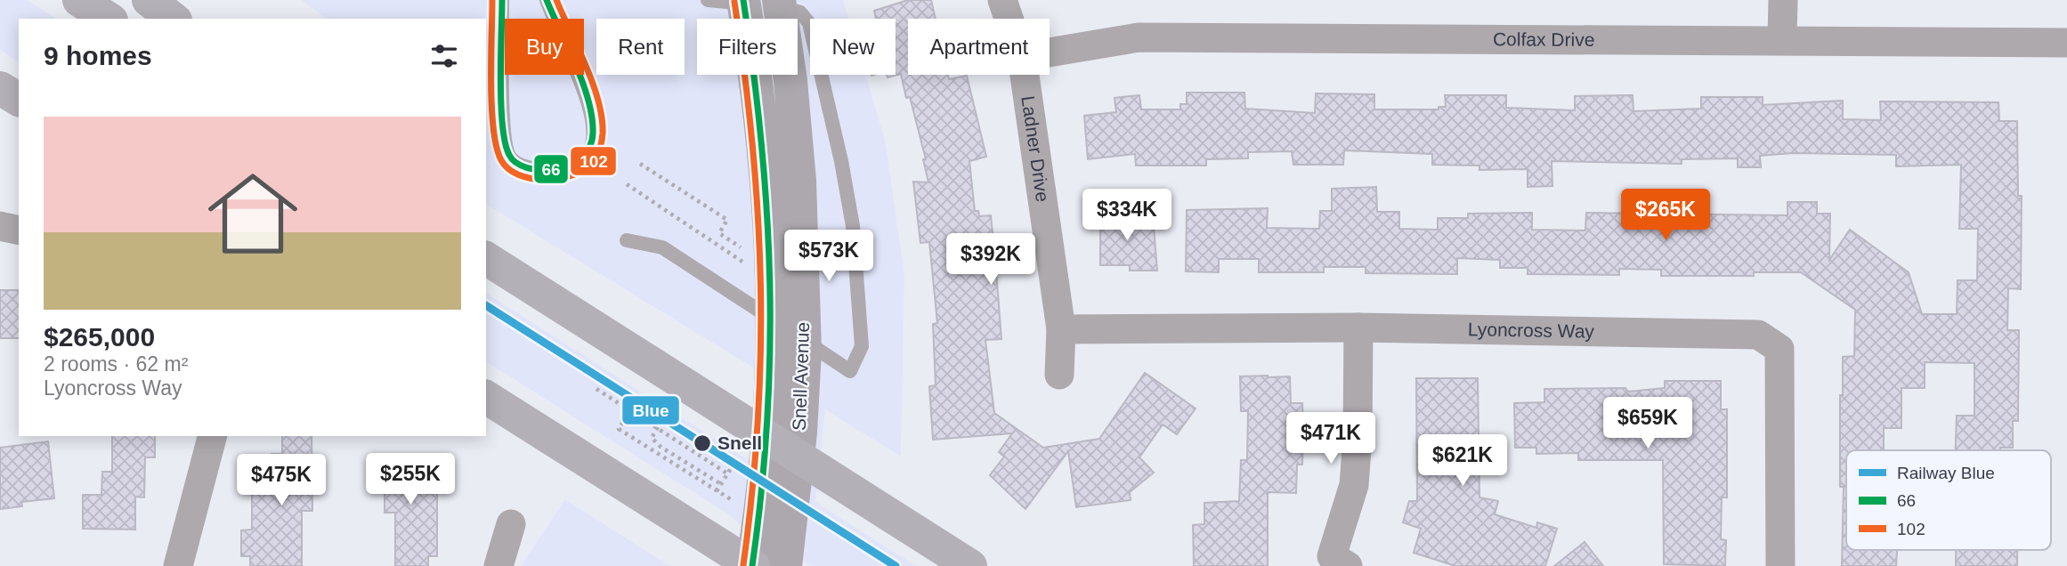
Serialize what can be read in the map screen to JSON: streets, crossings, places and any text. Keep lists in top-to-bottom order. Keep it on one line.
{"streets":{"main road":["Snell Avenue"],"street":["Colfax Drive","Ladner Drive","Lyoncross Way"]},"crossings":[["Ladner Drive","Lyoncross Way"]],"places":["Snell"],"lines":["transit line 66","transit line 102","rail line Blue"],"legend":["Railway Blue","66","102"],"page":{"chip":["Buy","Rent","Filters","New","Apartment"],"heading":"9 homes","list":[{"name":"$265,000","note":"2 rooms · 62 m² · Lyoncross Way"}],"price":["$334K","$265K","$573K","$392K","$659K","$471K","$621K","$255K","$475K"]}}
